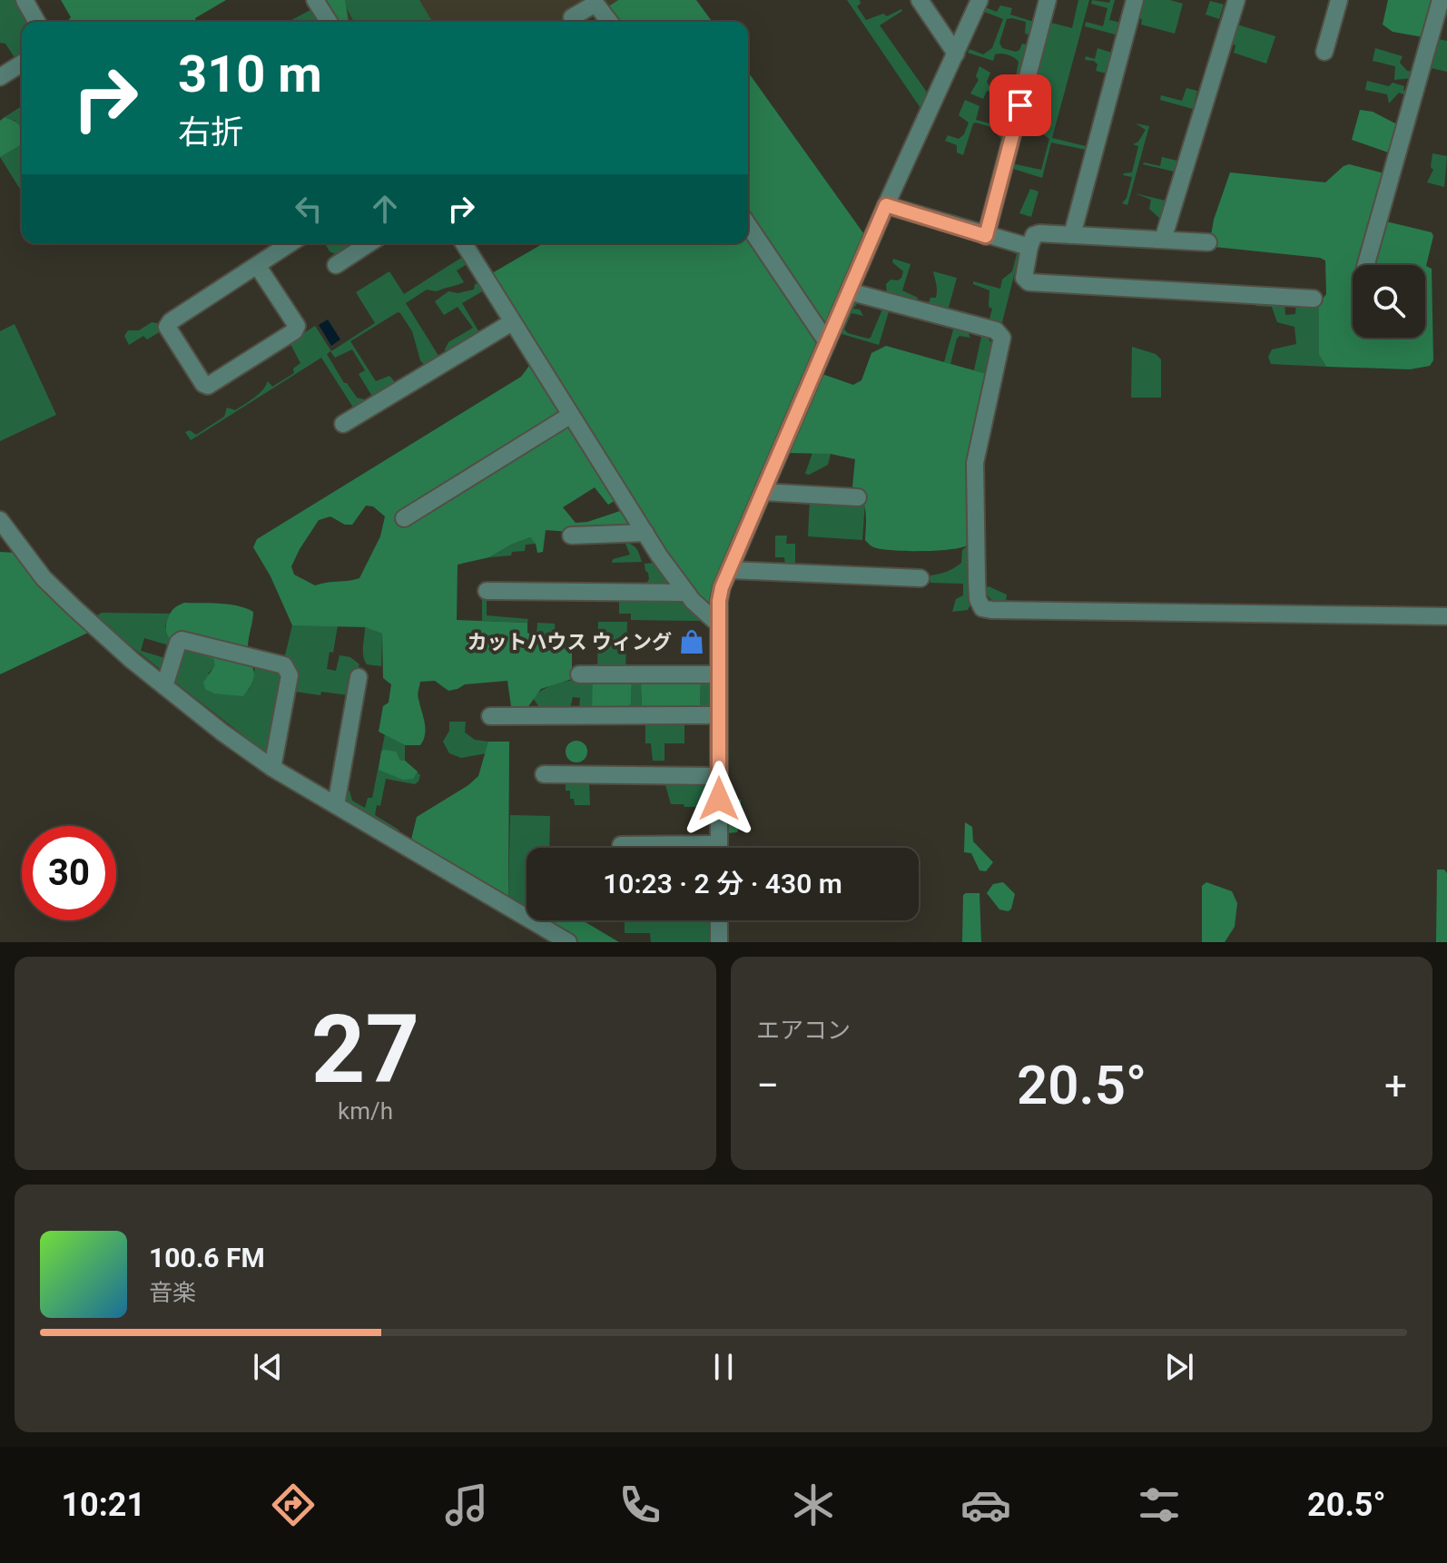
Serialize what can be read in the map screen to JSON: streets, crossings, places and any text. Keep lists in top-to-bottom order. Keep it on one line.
{"places":{"shop":["カットハウス ウィング"]},"page":{"turn":["310 m","右折"],"limit":"30","trip":"10:23 · 2 分 · 430 m","tile":[["27","km/h"],"エアコン"],"heat":["−","20.5°","+"],"song":["100.6 FM","音楽"],"tabs":["10:21","20.5°"]}}
